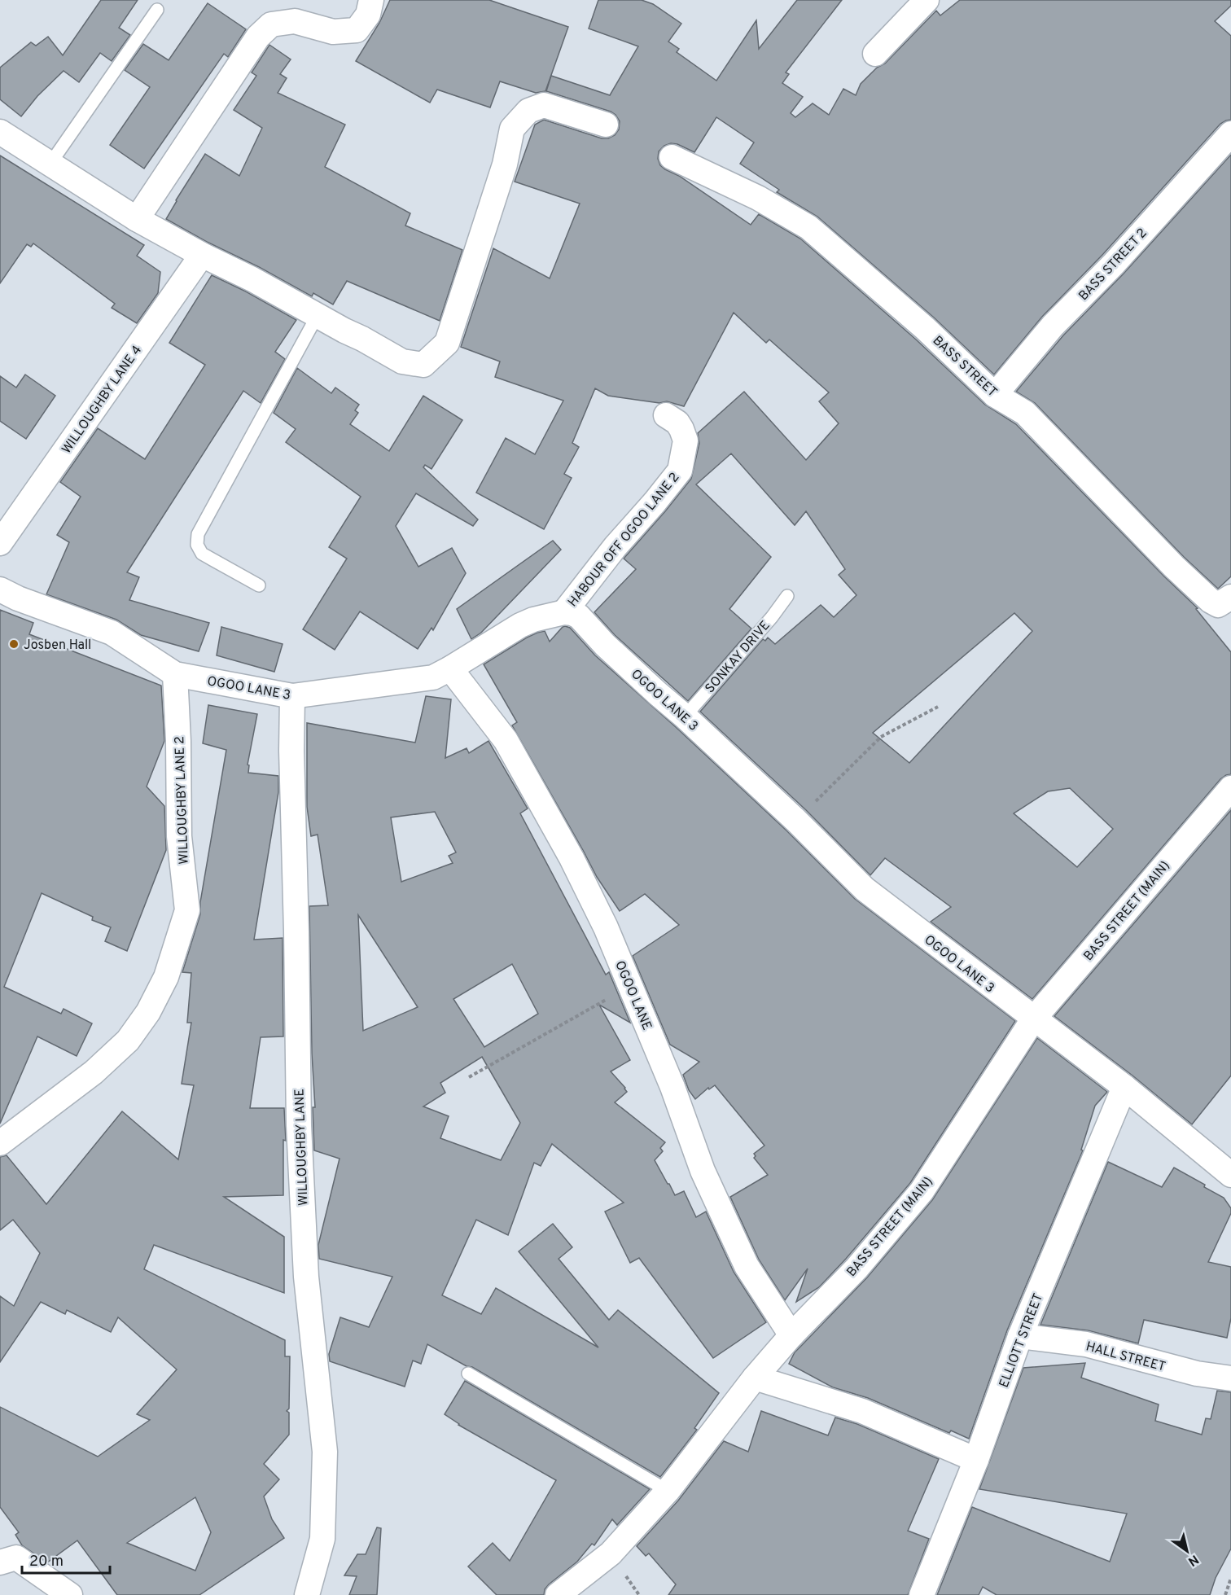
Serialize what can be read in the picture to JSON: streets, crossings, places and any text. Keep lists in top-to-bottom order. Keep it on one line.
{"streets":{"street":["BASS STREET 2","BASS STREET","WILLOUGHBY LANE 4","HABOUR OFF OGOO LANE 2","OGOO LANE 3","WILLOUGHBY LANE 2","BASS STREET (MAIN)","OGOO LANE","WILLOUGHBY LANE","ELLIOTT STREET","HALL STREET"],"lane":["SONKAY DRIVE"]},"crossings":[["BASS STREET 2","BASS STREET"],["HABOUR OFF OGOO LANE 2","OGOO LANE 3"],["SONKAY DRIVE","OGOO LANE 3"],["OGOO LANE 3","WILLOUGHBY LANE 2"],["OGOO LANE 3","BASS STREET (MAIN)"],["OGOO LANE 3","OGOO LANE"],["OGOO LANE 3","WILLOUGHBY LANE"],["OGOO LANE 3","ELLIOTT STREET"],["BASS STREET (MAIN)","OGOO LANE"],["ELLIOTT STREET","HALL STREET"]],"places":["Josben Hall"],"scale_bar":"20 m","north":"bottom right"}
